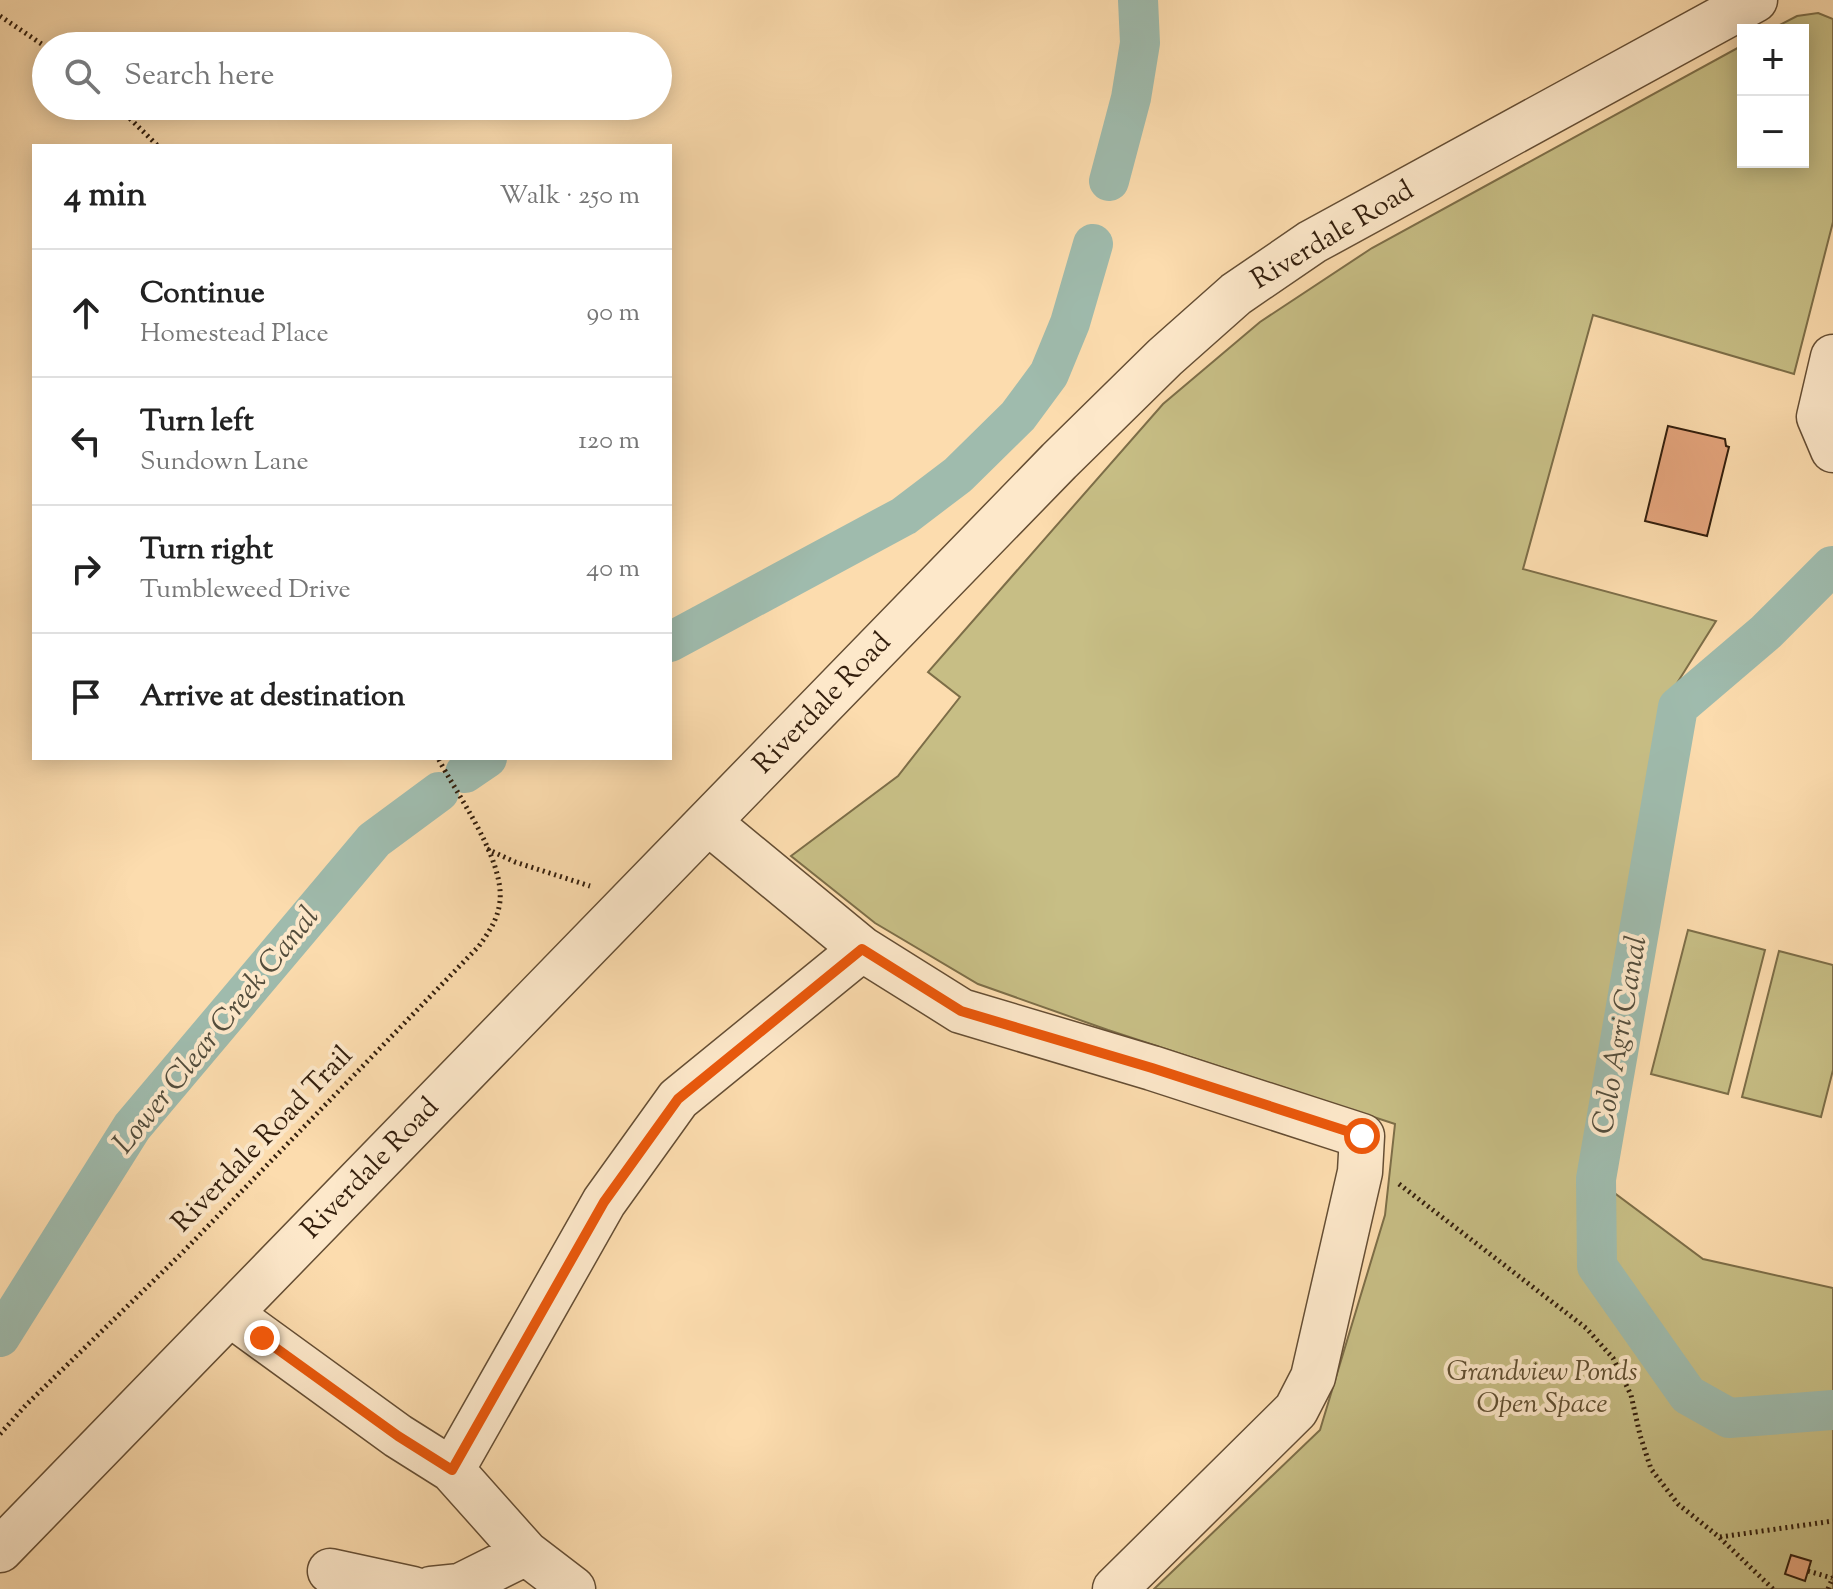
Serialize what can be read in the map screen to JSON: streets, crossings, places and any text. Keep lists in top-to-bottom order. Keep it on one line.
{"streets":{"street":["Riverdale Road"],"path":["Riverdale Road Trail"]},"water":["Lower Clear Creek Canal","Colo Agri Canal"],"parks":["Grandview Ponds Open Space"],"page":{"map_buttons":["+","−"],"search":"Search here","heading":["4 min","Walk · 250 m"],"list":[["Continue","Homestead Place","90 m"],["Turn left","Sundown Lane","120 m"],["Turn right","Tumbleweed Drive","40 m"],"Arrive at destination"]}}
